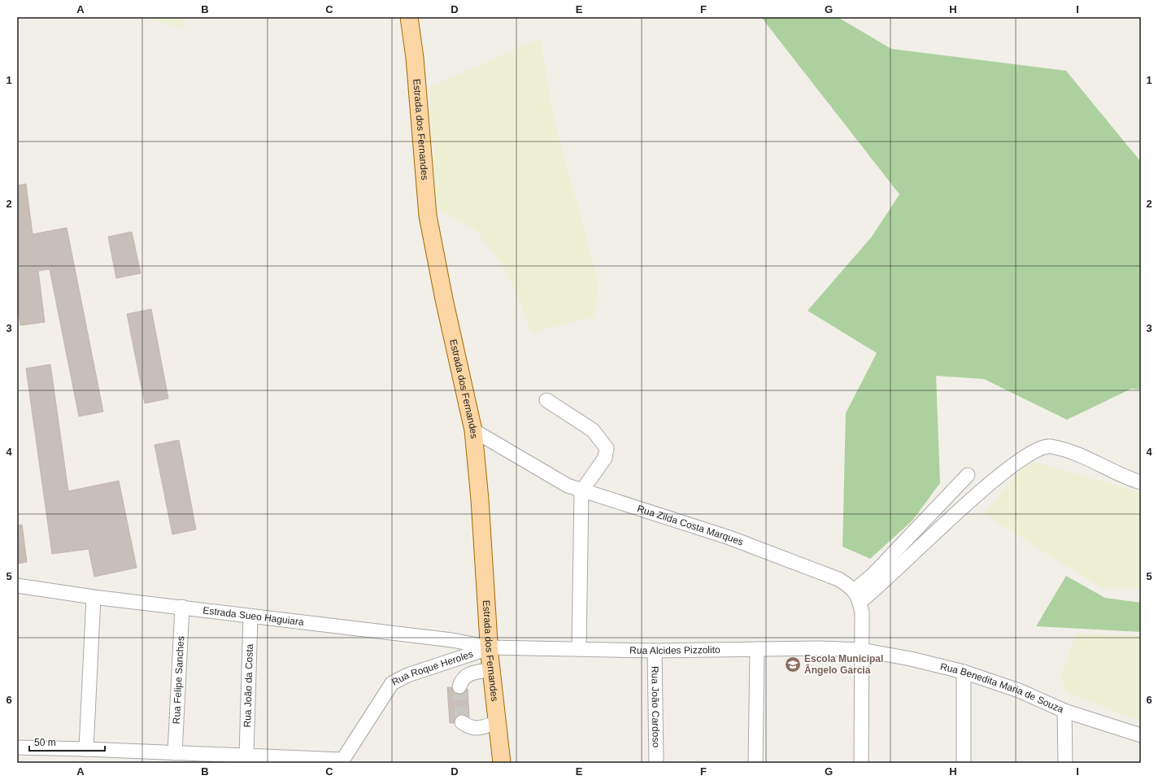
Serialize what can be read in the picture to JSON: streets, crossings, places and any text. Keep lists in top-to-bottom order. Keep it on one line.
{"streets":{"main road":["Estrada dos Fernandes"],"street":["Rua Zilda Costa Marques","Estrada Sueo Haguiara","Rua Alcides Pizzolito","Rua Roque Heroles","Rua Felipe Sanches","Rua João da Costa","Rua Benedita Maria de Souza","Rua João Cardoso"]},"crossings":[["Estrada dos Fernandes","Rua Zilda Costa Marques"],["Estrada dos Fernandes","Estrada Sueo Haguiara"],["Estrada dos Fernandes","Rua Alcides Pizzolito"],["Estrada dos Fernandes","Rua Roque Heroles"],["Estrada Sueo Haguiara","Rua Alcides Pizzolito"],["Estrada Sueo Haguiara","Rua Roque Heroles"],["Estrada Sueo Haguiara","Rua Felipe Sanches"],["Estrada Sueo Haguiara","Rua João da Costa"],["Rua Alcides Pizzolito","Rua Roque Heroles"],["Rua Alcides Pizzolito","Rua Benedita Maria de Souza"],["Rua Alcides Pizzolito","Rua João Cardoso"]],"places":{"school or university":["Escola Municipal Ângelo Garcia"]},"scale_bar":"50 m","grid":{"columns":["A","B","C","D","E","F","G","H","I"],"rows":["1","2","3","4","5","6"]}}
